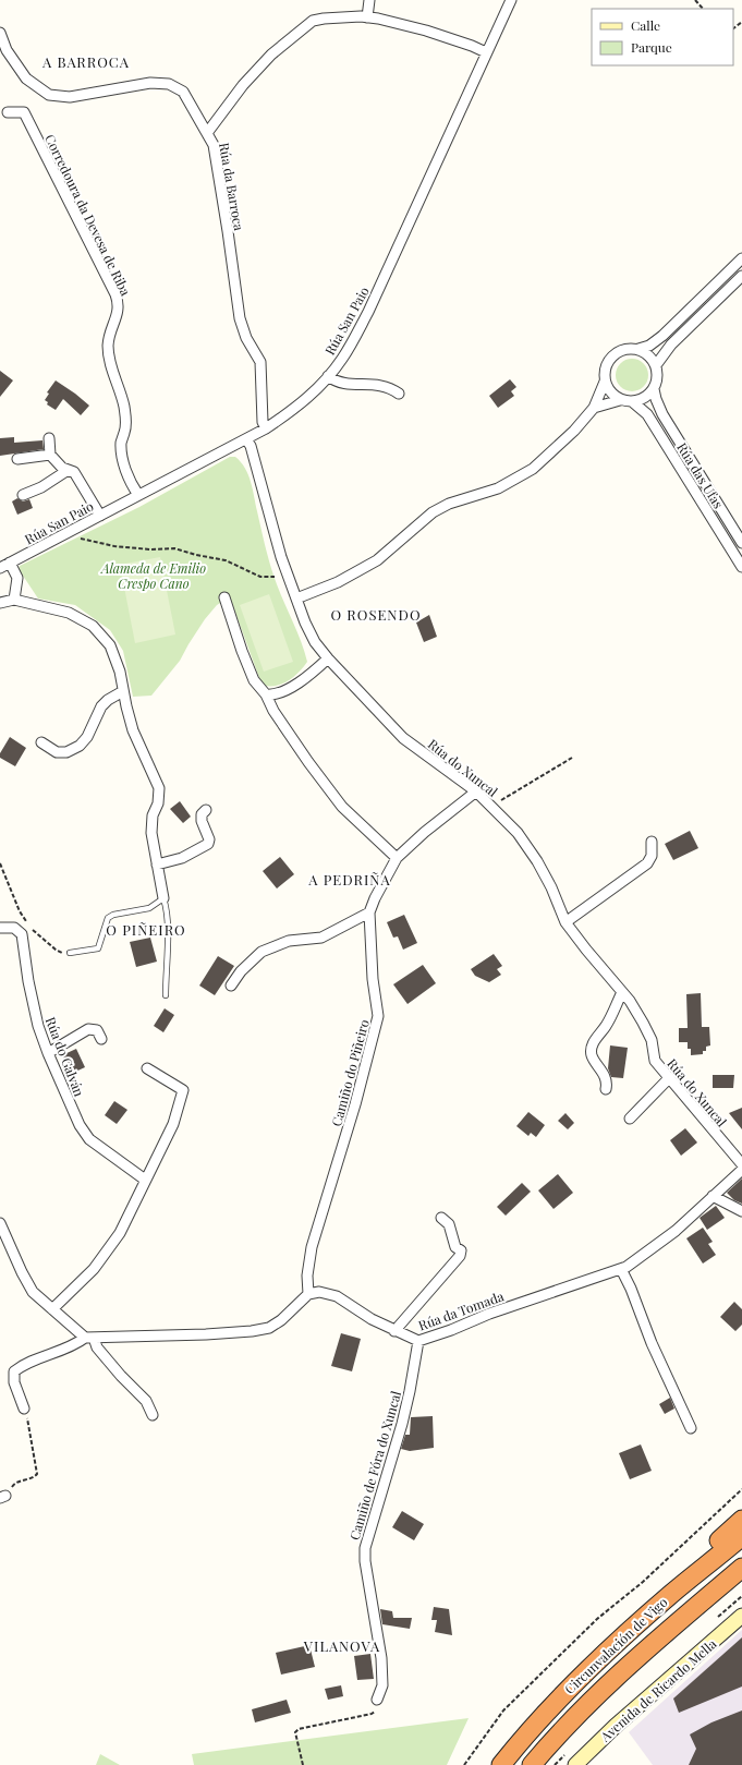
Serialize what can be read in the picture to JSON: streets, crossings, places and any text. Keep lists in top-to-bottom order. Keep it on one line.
{"streets":{"highway":["Circunvalación de Vigo"],"main road":["Avenida de Ricardo Mella"],"street":["Rúa da Barroca","Corredoura da Devesa de Riba","Rúa San Paio","Rúa das Ufas","Rúa do Xuncal","Rúa do Galván","Camiño do Piñeiro","Rúa da Tomada","Camiño de Fóra do Xuncal"]},"crossings":[["Rúa da Barroca","Rúa San Paio"],["Corredoura da Devesa de Riba","Rúa San Paio"],["Rúa San Paio","Rúa do Xuncal"],["Rúa do Xuncal","Camiño do Piñeiro"],["Camiño do Piñeiro","Rúa da Tomada"],["Rúa da Tomada","Camiño de Fóra do Xuncal"]],"districts":["A BARROCA","O ROSENDO","A PEDRIÑA","O PIÑEIRO","VILANOVA"],"parks":["Alameda de Emilio Crespo Cano"],"legend":["Calle","Parque"]}
